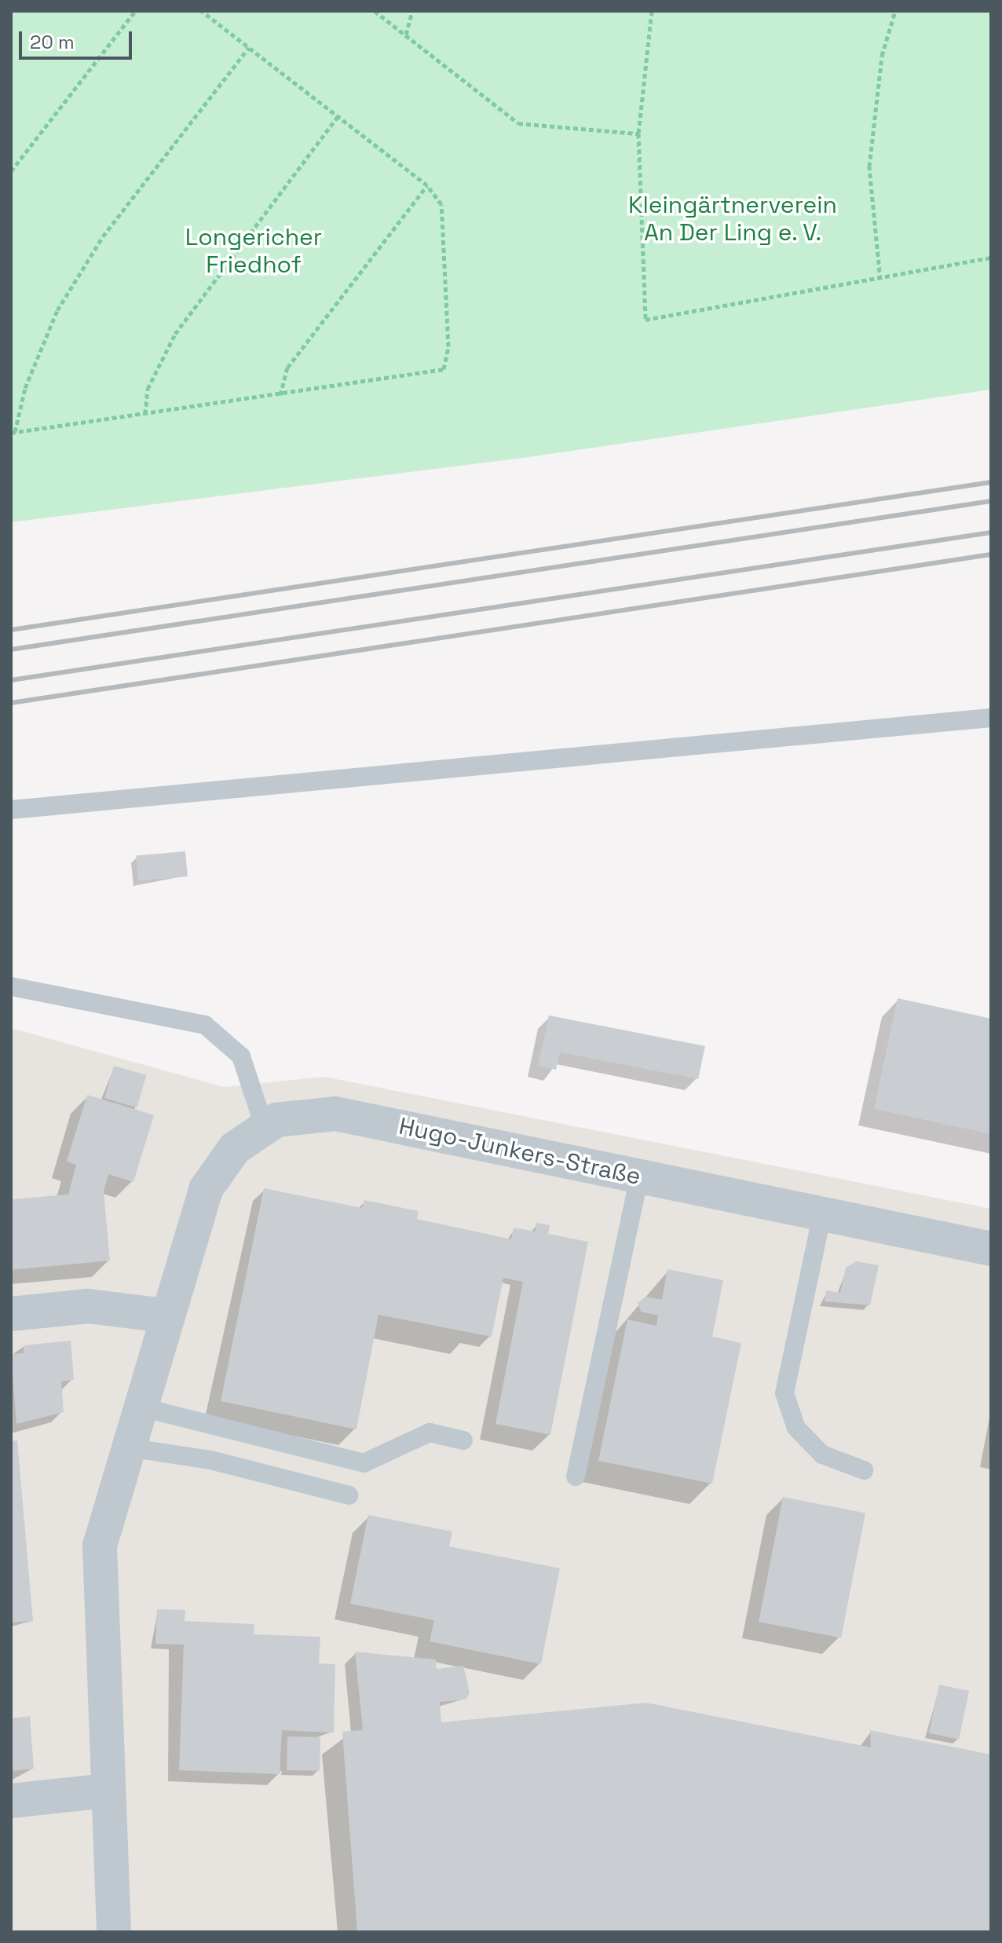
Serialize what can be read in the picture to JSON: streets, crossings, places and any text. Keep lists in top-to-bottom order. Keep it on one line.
{"streets":{"street":["Hugo-Junkers-Straße"]},"parks":["Kleingärtnerverein An Der Ling e. V.","Longericher Friedhof"],"scale_bar":"20 m"}
